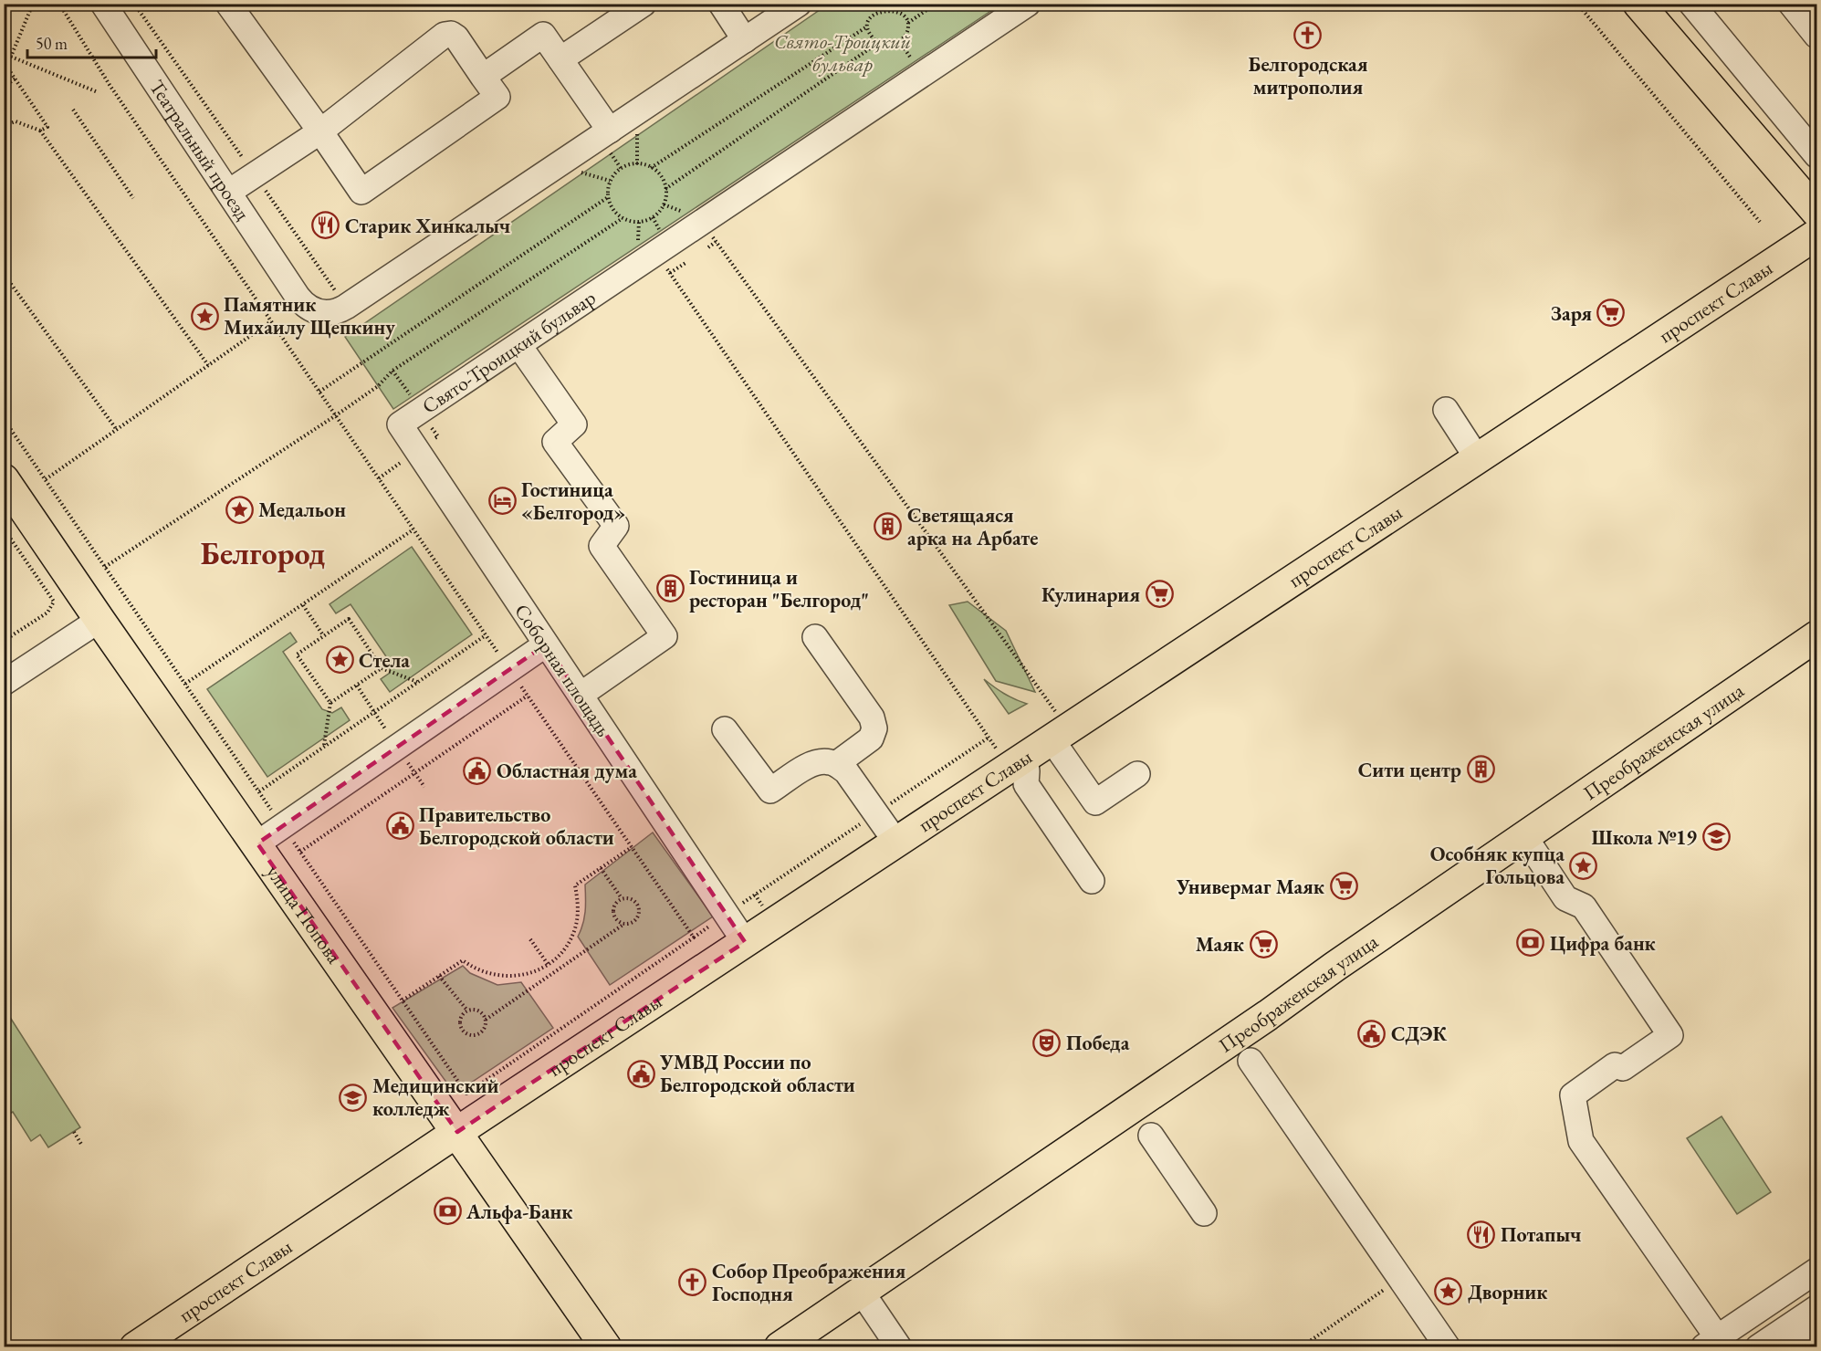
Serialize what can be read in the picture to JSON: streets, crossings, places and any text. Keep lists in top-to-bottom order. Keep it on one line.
{"streets":{"main road":["проспект Славы","Преображенская улица","улица Попова"],"street":["Театральный проезд","Свято-Троицкий бульвар","Соборная площадь"]},"crossings":[["проспект Славы","Соборная площадь"],["проспект Славы","улица Попова"],["Свято-Троицкий бульвар","Соборная площадь"]],"districts":["Белгород"],"parks":["Свято-Троицкий бульвар"],"places":{"church":["Белгородская митрополия","Собор Преображения Господня"],"restaurant":["Старик Хинкалыч","Потапыч"],"supermarket":["Заря","Кулинария","Универмаг Маяк","Маяк"],"place":["Памятник Михаилу Щепкину","Медальон","Стела","Особняк купца Гольцова","Дворник"],"hotel":["Гостиница «Белгород»"],"building":["Светящаяся арка на Арбате","Гостиница и ресторан \"Белгород\"","Сити центр"],"public building":["Областная дума","Правительство Белгородской области","СДЭК","УМВД России по Белгородской области"],"school or university":["Школа №19","Медицинский колледж"],"bank":["Цифра банк","Альфа-Банк"],"theatre":["Победа"]},"scale_bar":"50 m"}
